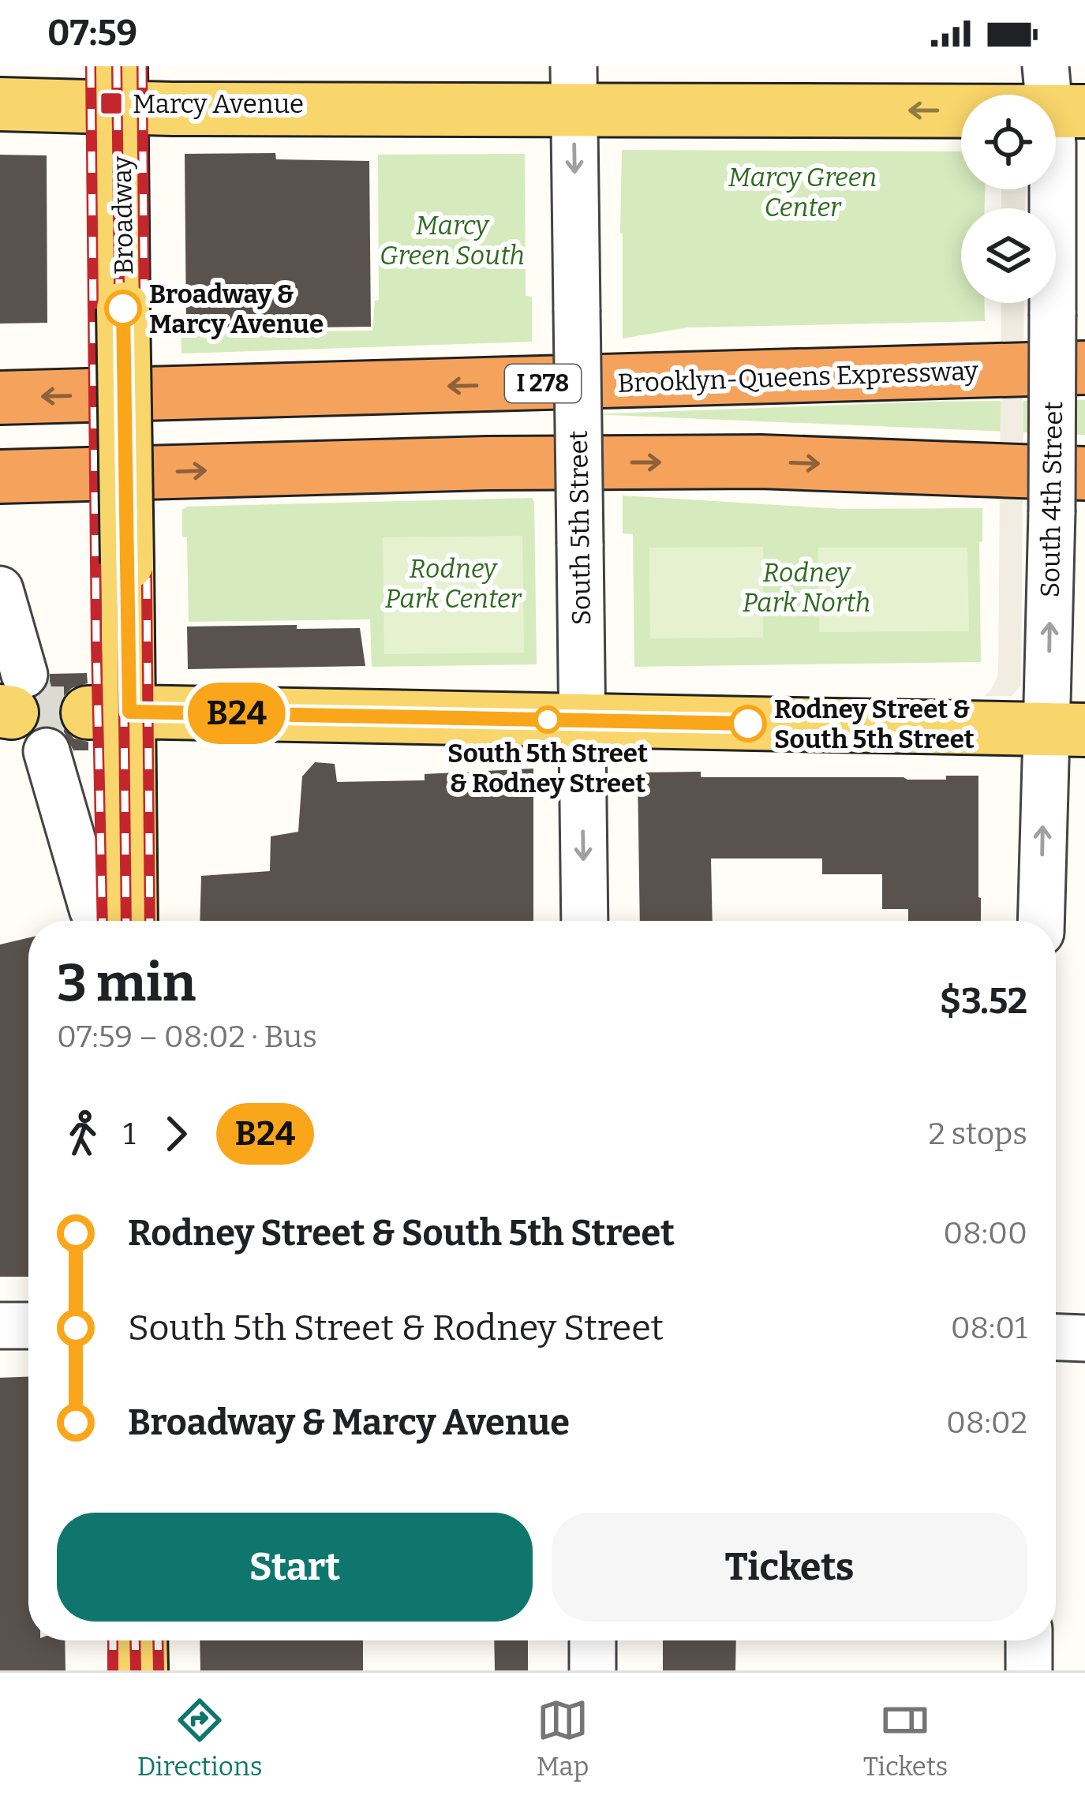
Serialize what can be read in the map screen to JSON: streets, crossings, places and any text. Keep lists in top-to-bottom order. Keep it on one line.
{"streets":{"highway":["Brooklyn-Queens Expressway","I 278"],"main road":["Broadway"],"street":["South 4th Street","South 5th Street"]},"one_way":["South 4th Street","South 5th Street"],"parks":["Marcy Green Center","Marcy Green South","Rodney Park Center","Rodney Park North"],"places":{"transit":["Marcy Avenue"],"other":["Broadway & Marcy Avenue","South 5th Street & Rodney Street","Rodney Street & South 5th Street"]},"lines":["bus line B24"],"page":{"status":"07:59","on_map":"B24","heading":["3 min","07:59 – 08:02 · Bus","$3.52"],"legs":["1","B24","2 stops"],"list":[{"name":"Rodney Street & South 5th Street","value":"08:00"},{"name":"South 5th Street & Rodney Street","value":"08:01"},{"name":"Broadway & Marcy Avenue","value":"08:02"}],"buttons":["Start","Tickets"],"tabs":["Directions","Map","Tickets"]}}
